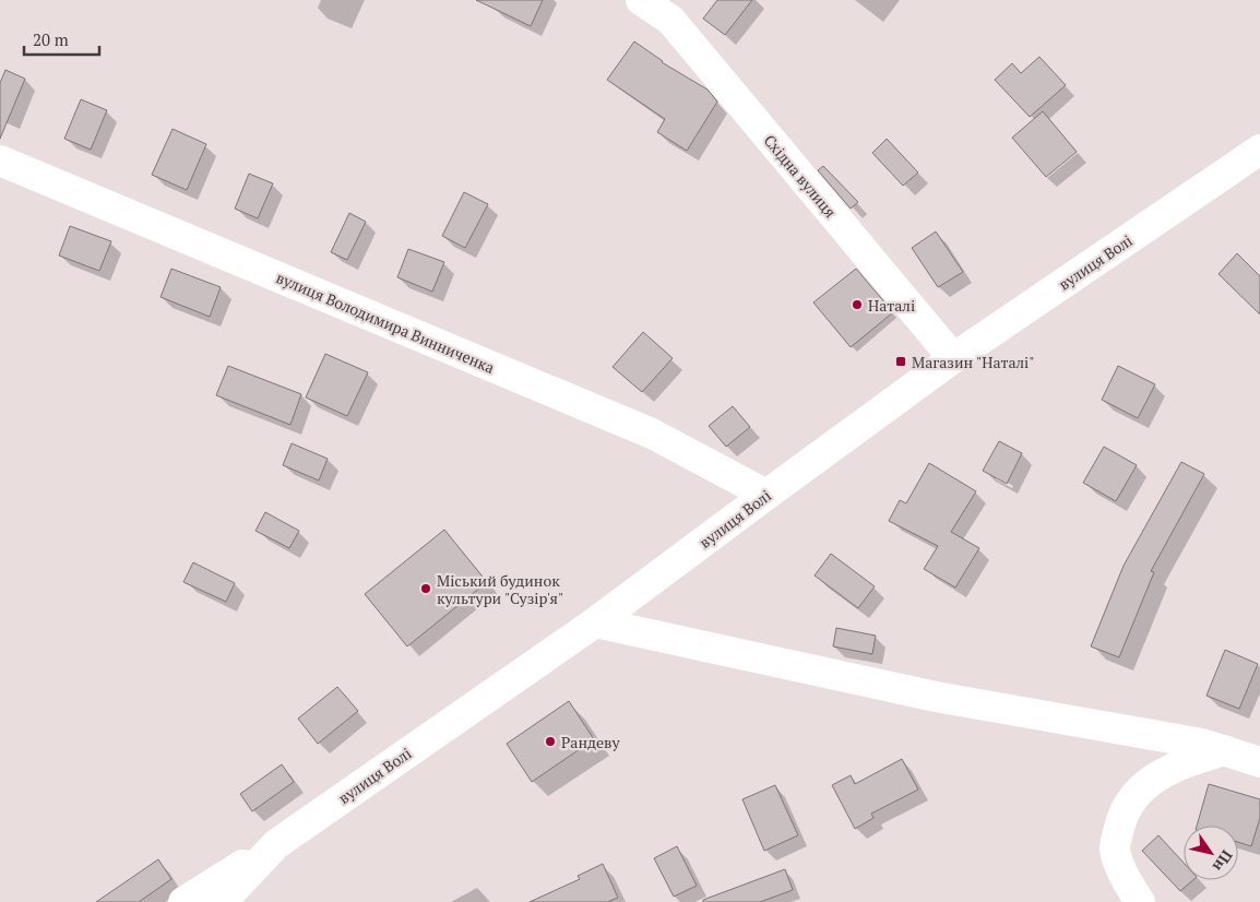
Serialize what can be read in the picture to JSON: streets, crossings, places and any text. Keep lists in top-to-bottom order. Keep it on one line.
{"streets":{"street":["Східна вулиця","вулиця Волі","вулиця Володимира Винниченка"]},"crossings":[["Східна вулиця","вулиця Волі"],["вулиця Волі","вулиця Володимира Винниченка"]],"places":{"other":["Наталі","Міський будинок культури \"Сузір'я\"","Рандеву"],"transit":["Магазин \"Наталі\""]},"scale_bar":"20 m","north":"bottom right"}
